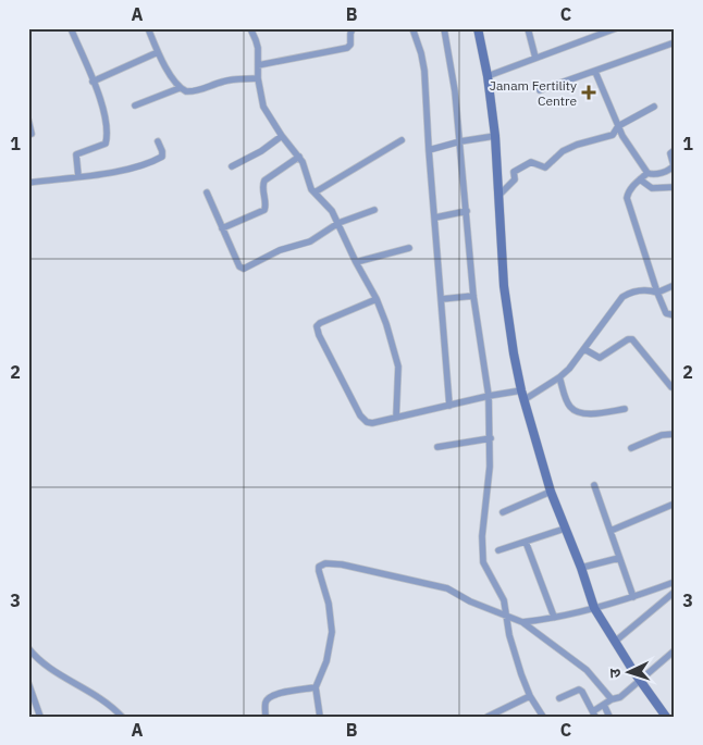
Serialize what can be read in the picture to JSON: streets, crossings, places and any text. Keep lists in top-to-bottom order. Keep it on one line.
{"places":{"health":["Janam Fertility Centre"]},"north":"left","grid":{"columns":["A","B","C"],"rows":["1","2","3"]}}
